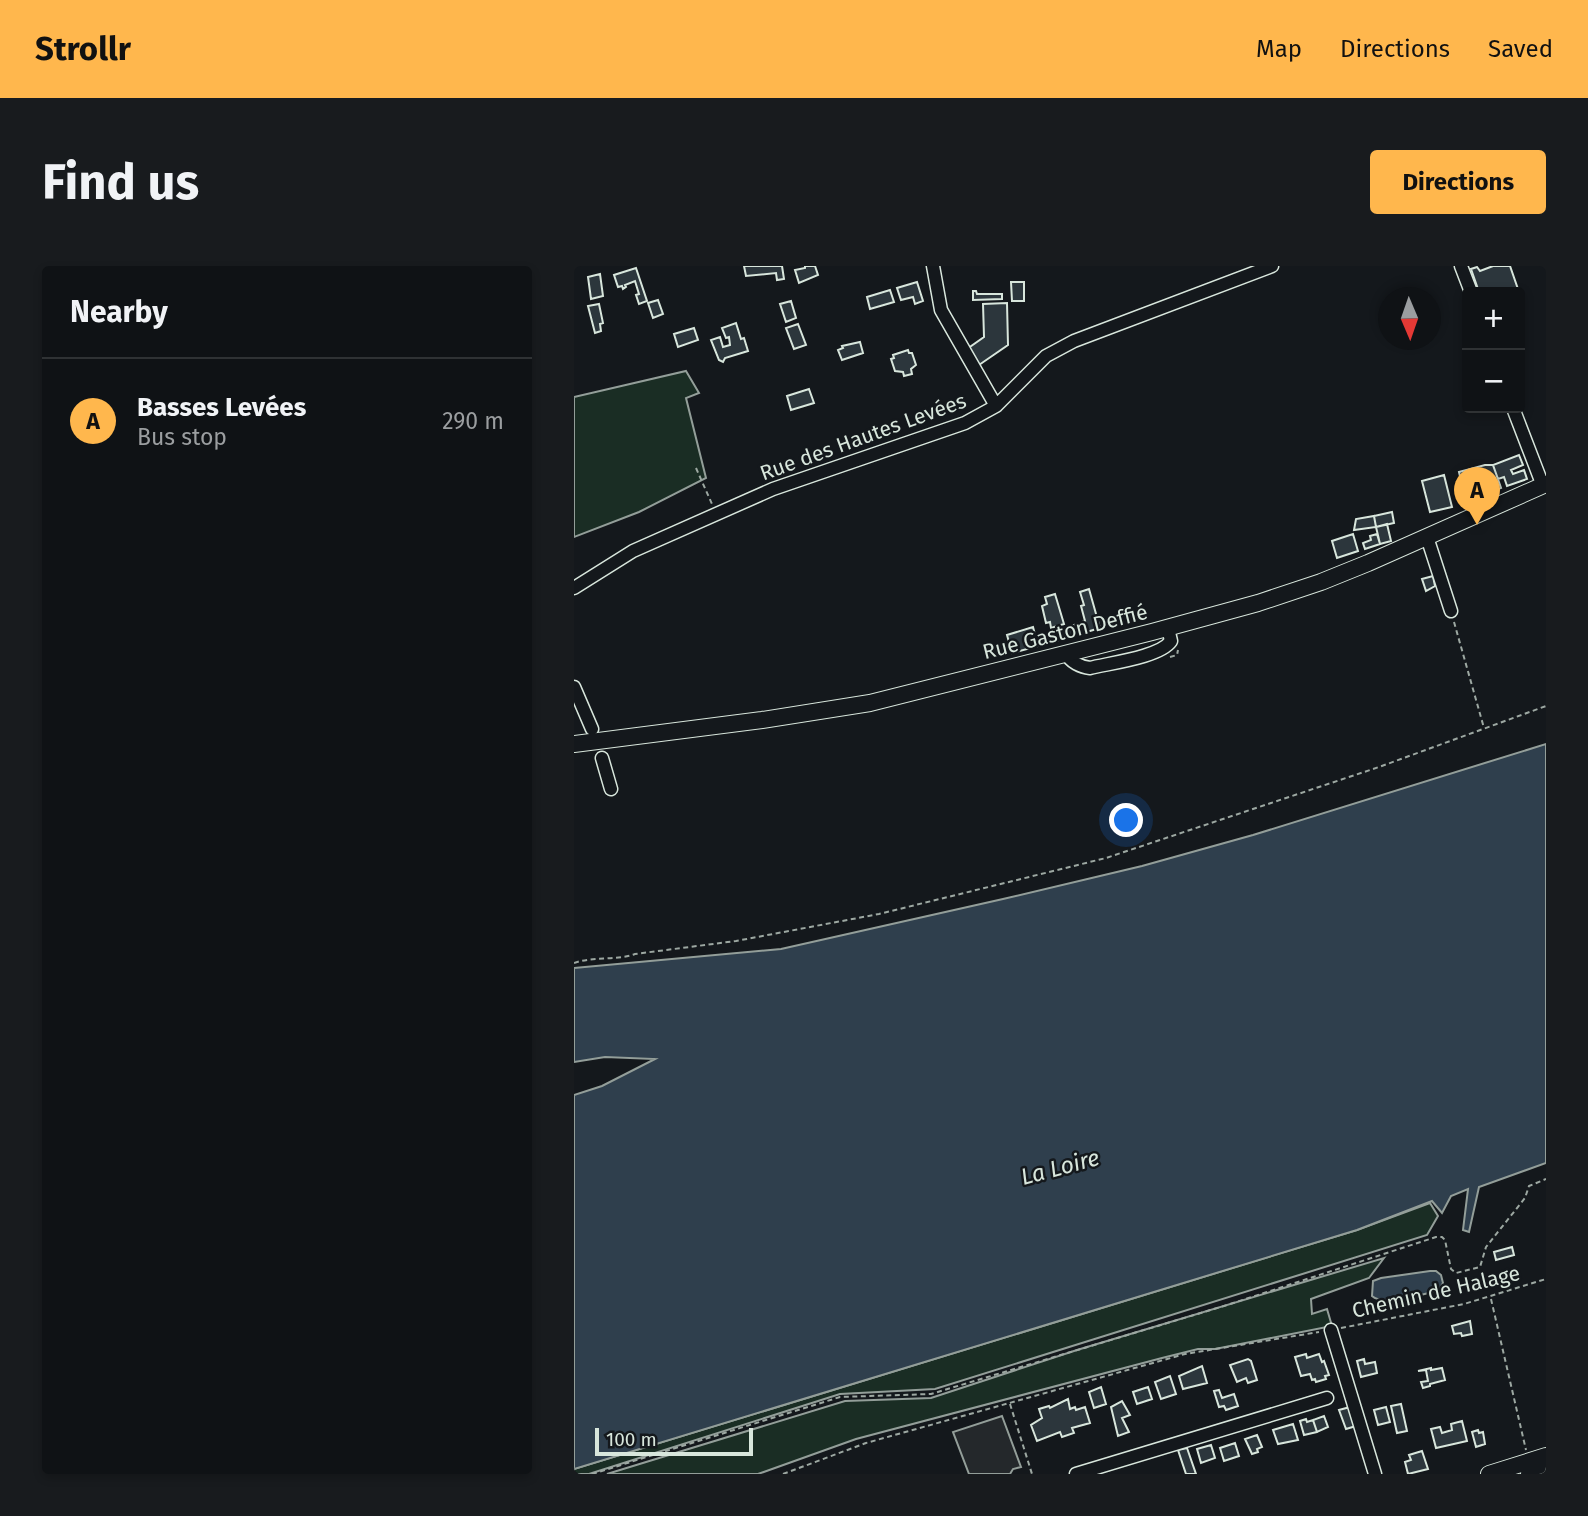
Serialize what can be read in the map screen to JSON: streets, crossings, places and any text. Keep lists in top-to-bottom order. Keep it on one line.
{"streets":{"main road":["Rue Gaston Deffié"],"street":["Rue des Hautes Levées"],"path":["Chemin de Halage"]},"water":["La Loire"],"scale_bar":"100 m","north":"bottom","page":{"header":"Strollr","nav":["Map","Directions","Saved"],"buttons":"Directions","title":"Find us","heading":"Nearby","map_buttons":["+","−"],"list":[{"mark":"A","name":"Basses Levées","note":"Bus stop","value":"290 m"}],"pins":"A","scale":"100 m"}}
